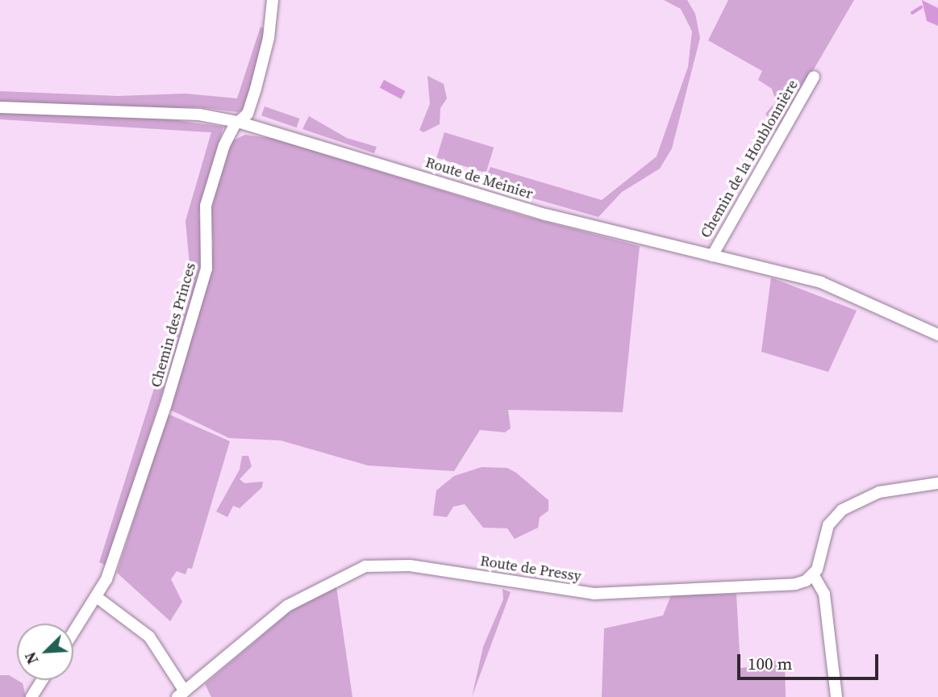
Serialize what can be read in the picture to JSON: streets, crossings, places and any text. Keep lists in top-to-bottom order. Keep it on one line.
{"streets":{"street":["Chemin de la Houblonnière","Route de Meinier","Chemin des Princes","Route de Pressy"]},"crossings":[["Chemin de la Houblonnière","Route de Meinier"],["Route de Meinier","Chemin des Princes"]],"scale_bar":"100 m","north":"bottom left"}
